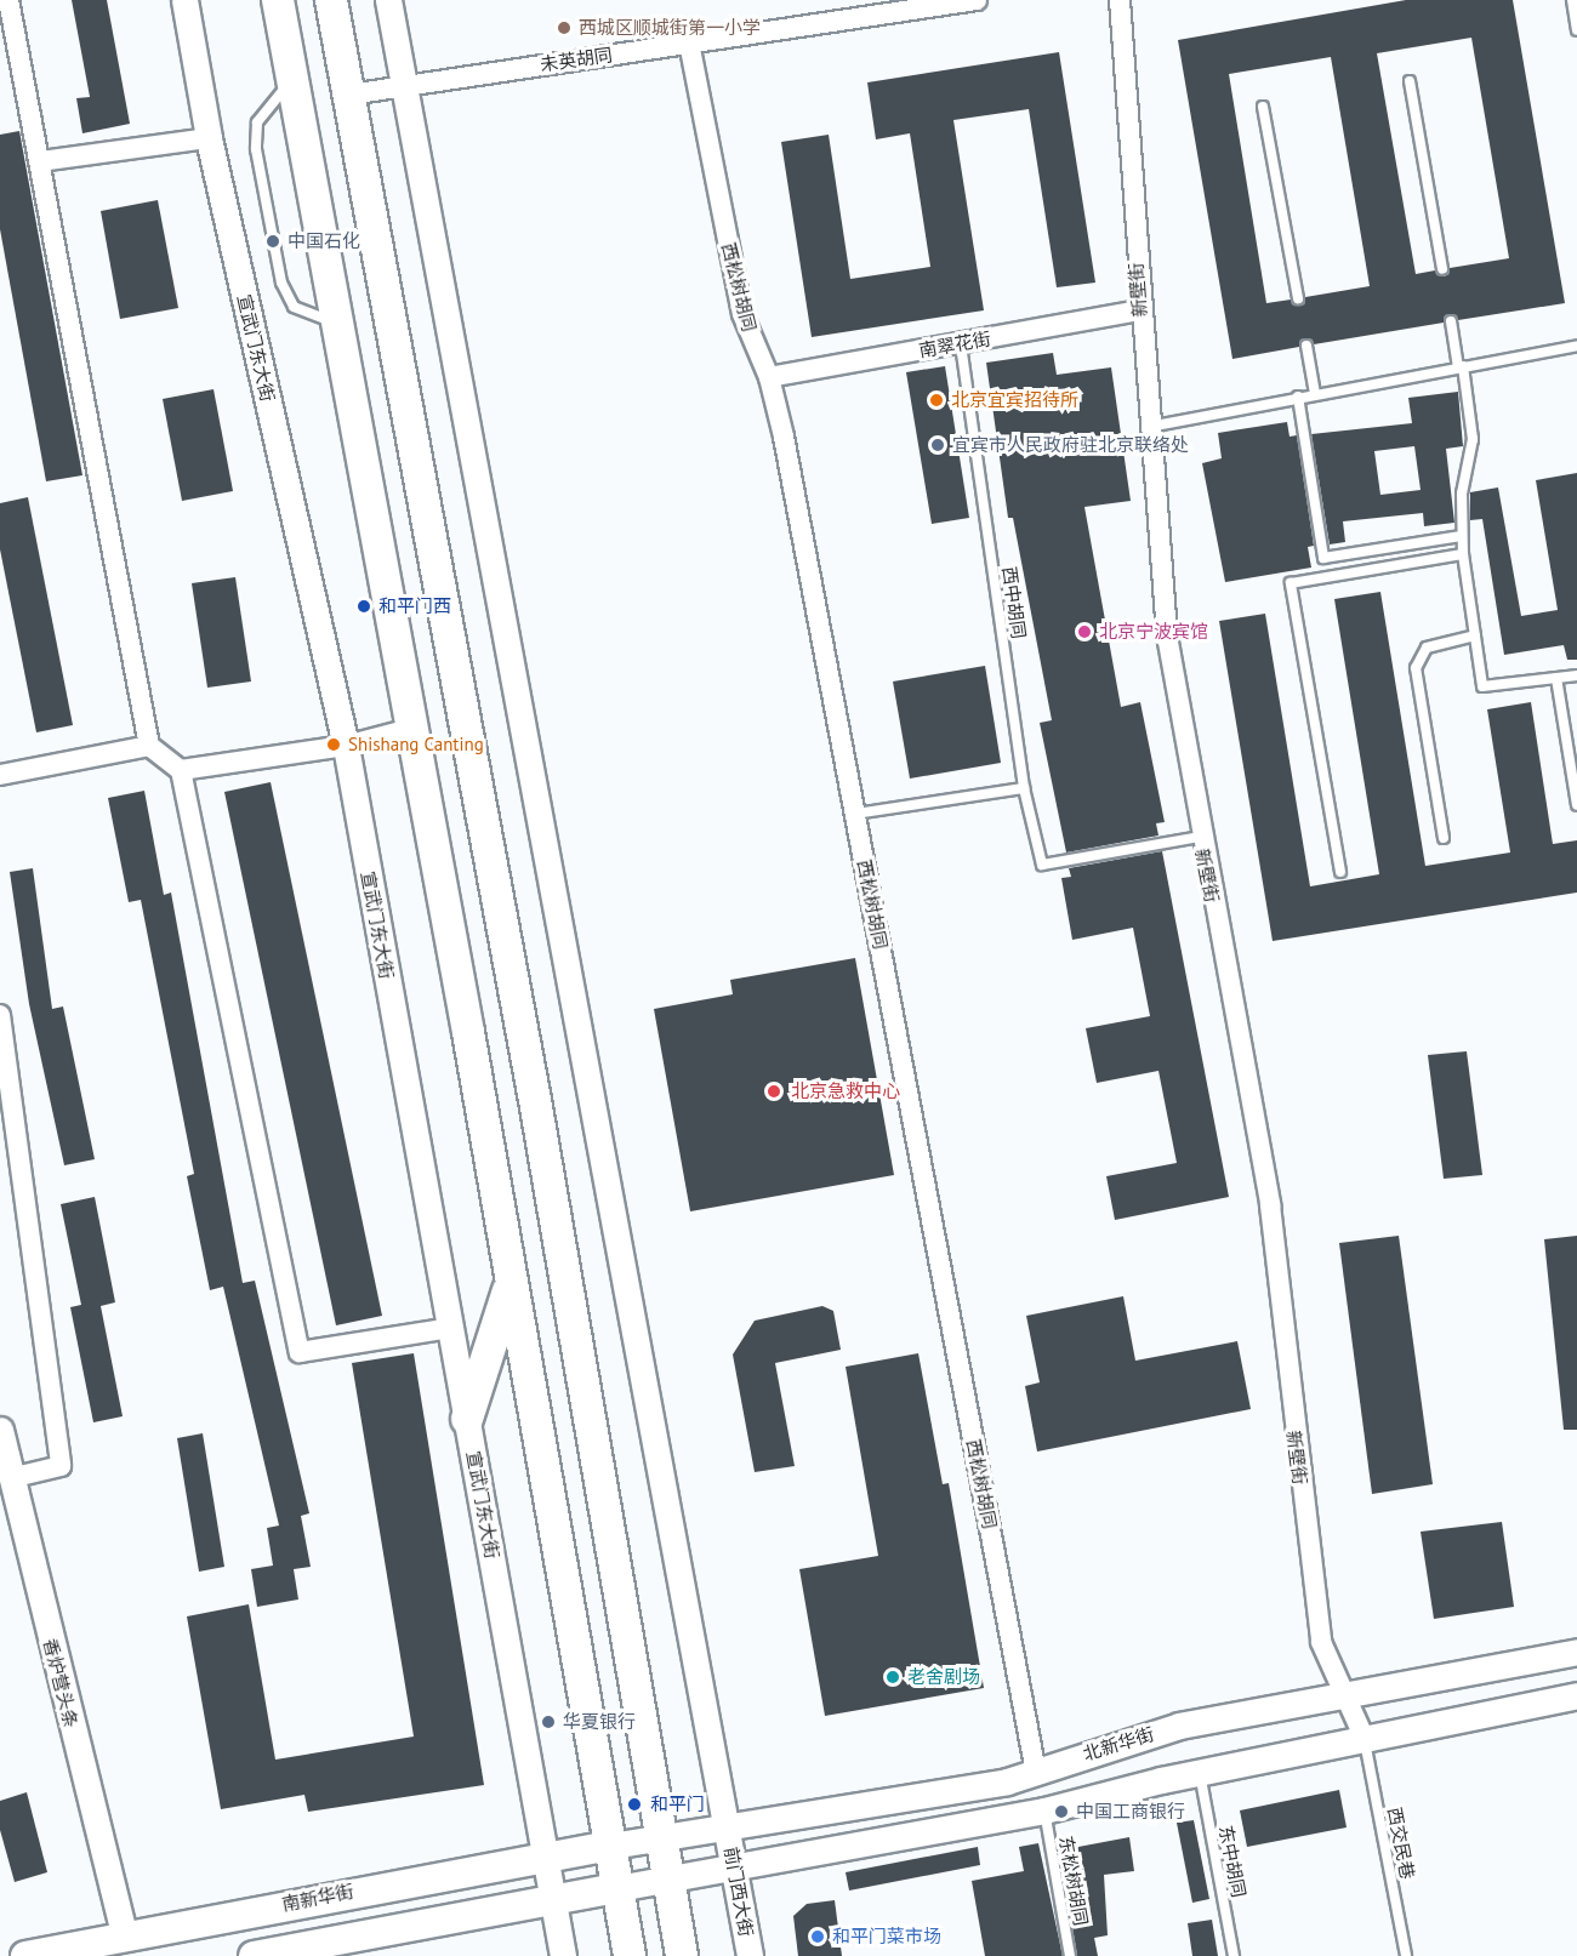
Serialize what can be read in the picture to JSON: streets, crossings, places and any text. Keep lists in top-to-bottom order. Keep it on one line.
{"streets":{"main road":["南新华街"],"street":["未英胡同","西松树胡同","新壁街","南翠花街","宣武门东大街","香炉营头条","北新华街","前门西大街"],"lane":["西中胡同","西交民巷","东中胡同","东松树胡同"]},"crossings":[["未英胡同","西松树胡同"],["西松树胡同","南翠花街"],["西松树胡同","北新华街"],["新壁街","南翠花街"],["新壁街","西中胡同"],["新壁街","北新华街"],["新壁街","西交民巷"],["南翠花街","西中胡同"],["宣武门东大街","南新华街"],["香炉营头条","南新华街"],["北新华街","前门西大街"],["北新华街","南新华街"]],"places":["西城区顺城街第一小学","中国石化","北京宜宾招待所","宜宾市人民政府驻北京联络处","和平门西","北京宁波宾馆","Shishang Canting","北京急救中心","老舍剧场","华夏银行","和平门","中国工商银行","和平门菜市场"]}
